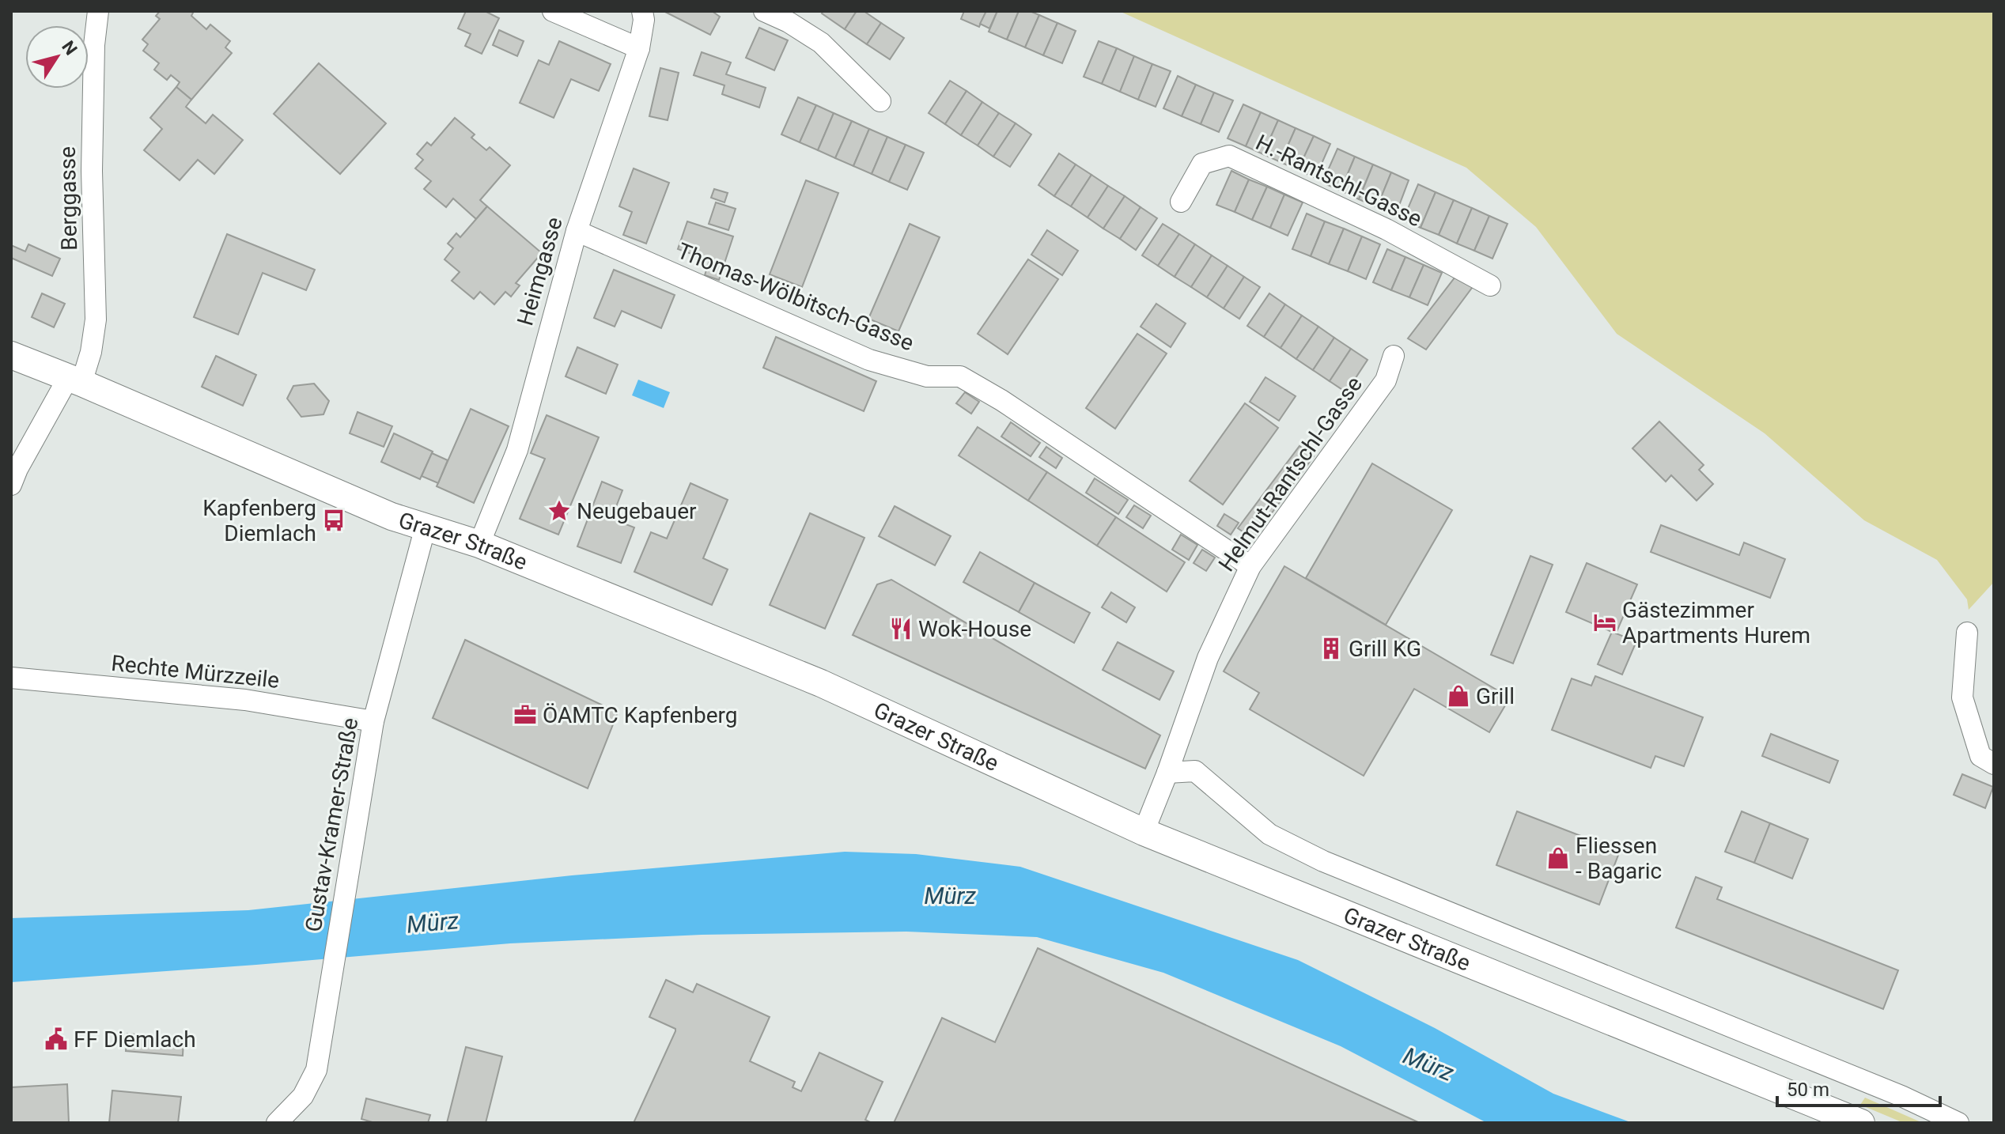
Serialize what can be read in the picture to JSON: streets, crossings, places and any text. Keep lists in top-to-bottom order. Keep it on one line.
{"streets":{"main road":["Grazer Straße"],"street":["H.-Rantschl-Gasse","Berggasse","Heimgasse","Thomas-Wölbitsch-Gasse","Helmut-Rantschl-Gasse","Rechte Mürzzeile","Gustav-Kramer-Straße"]},"crossings":[["Berggasse","Grazer Straße"],["Heimgasse","Thomas-Wölbitsch-Gasse"],["Heimgasse","Grazer Straße"],["Thomas-Wölbitsch-Gasse","Helmut-Rantschl-Gasse"],["Helmut-Rantschl-Gasse","Grazer Straße"],["Grazer Straße","Gustav-Kramer-Straße"],["Rechte Mürzzeile","Gustav-Kramer-Straße"]],"water":["Mürz"],"places":{"place":["Neugebauer"],"bus stop":["Kapfenberg Diemlach"],"hotel":["Gästezimmer Apartments Hurem"],"restaurant":["Wok-House"],"building":["Grill KG"],"shop":["Grill","Fliessen - Bagaric"],"office":["ÖAMTC Kapfenberg"],"public building":["FF Diemlach"]},"scale_bar":"50 m","north":"top right"}
